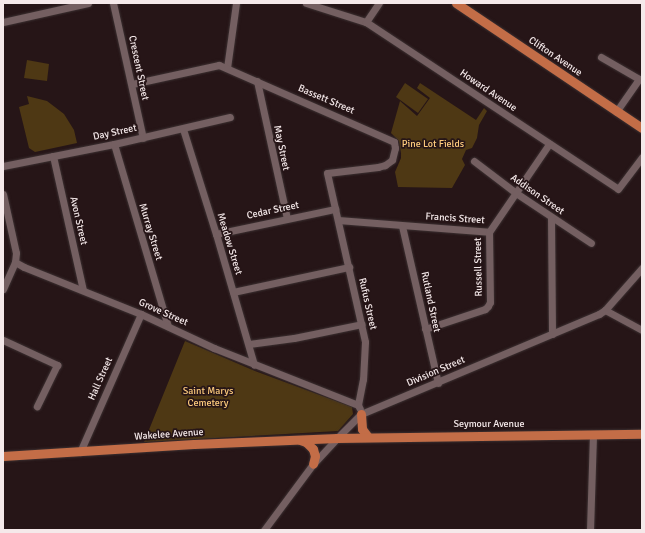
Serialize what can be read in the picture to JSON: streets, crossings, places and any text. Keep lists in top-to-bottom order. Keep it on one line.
{"streets":{"main road":["Clifton Avenue","Seymour Avenue","Wakelee Avenue"],"street":["Crescent Street","Howard Avenue","Bassett Street","Day Street","May Street","Addison Street","Cedar Street","Francis Street","Avon Street","Murray Street","Meadow Street","Russell Street","Rutland Street","Rufus Street","Grove Street","Division Street","Hall Street"]},"crossings":[["Crescent Street","Bassett Street"],["Crescent Street","Day Street"],["Howard Avenue","Francis Street"],["Bassett Street","May Street"],["Bassett Street","Cedar Street"],["Bassett Street","Rufus Street"],["Day Street","Avon Street"],["Day Street","Murray Street"],["Day Street","Meadow Street"],["May Street","Cedar Street"],["Addison Street","Francis Street"],["Cedar Street","Meadow Street"],["Cedar Street","Rufus Street"],["Francis Street","Russell Street"],["Francis Street","Rutland Street"],["Francis Street","Rufus Street"],["Avon Street","Grove Street"],["Murray Street","Grove Street"],["Meadow Street","Grove Street"],["Russell Street","Rutland Street"],["Rutland Street","Division Street"],["Rufus Street","Grove Street"],["Grove Street","Hall Street"],["Division Street","Seymour Avenue"],["Division Street","Wakelee Avenue"],["Hall Street","Wakelee Avenue"],["Seymour Avenue","Wakelee Avenue"]],"parks":["Pine Lot Fields","Saint Marys Cemetery"]}
